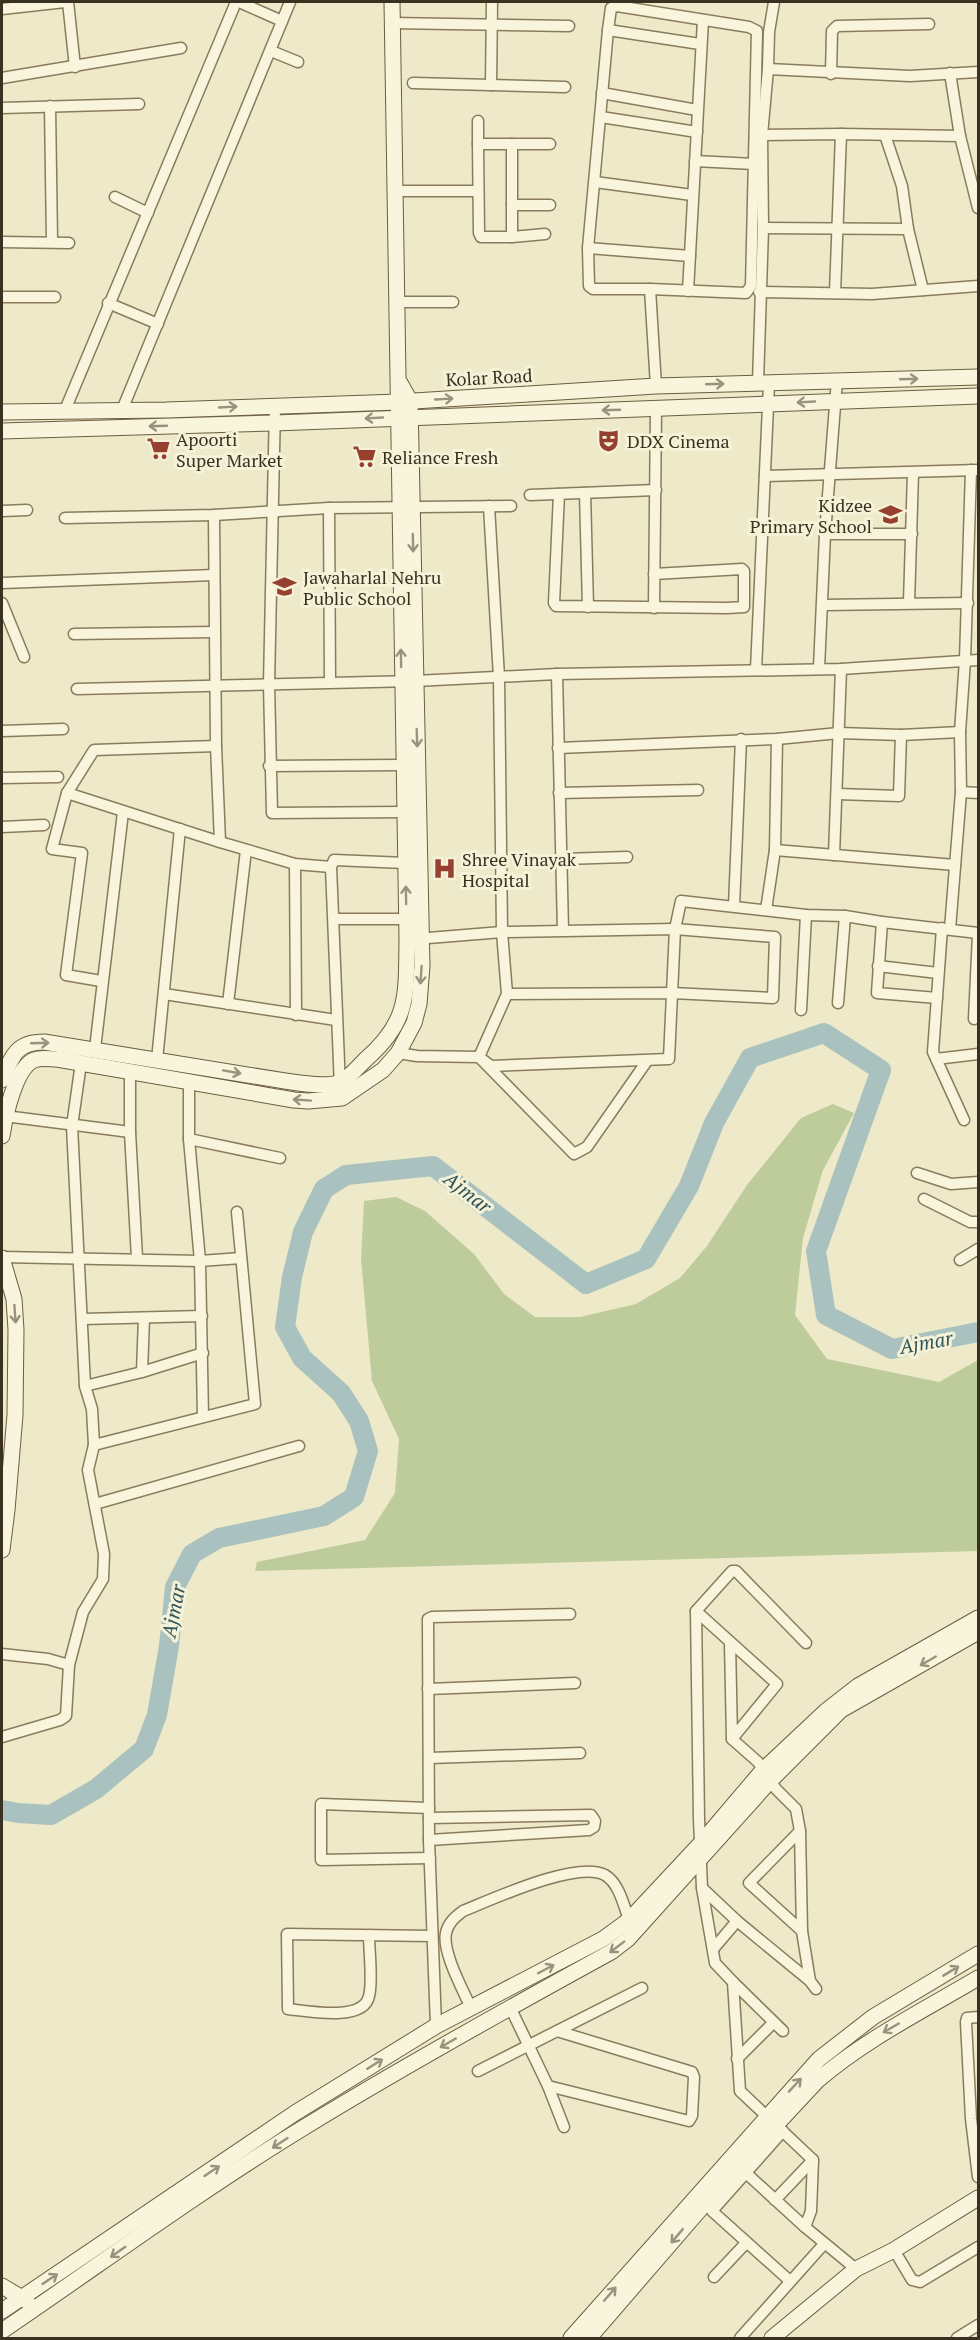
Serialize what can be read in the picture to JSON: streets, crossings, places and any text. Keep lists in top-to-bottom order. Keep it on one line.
{"streets":{"street":["Kolar Road"]},"water":["Ajmar"],"places":{"theatre":["DDX Cinema"],"supermarket":["Apoorti Super Market","Reliance Fresh"],"school or university":["Kidzee Primary School","Jawaharlal Nehru Public School"],"hospital":["Shree Vinayak Hospital"]}}
